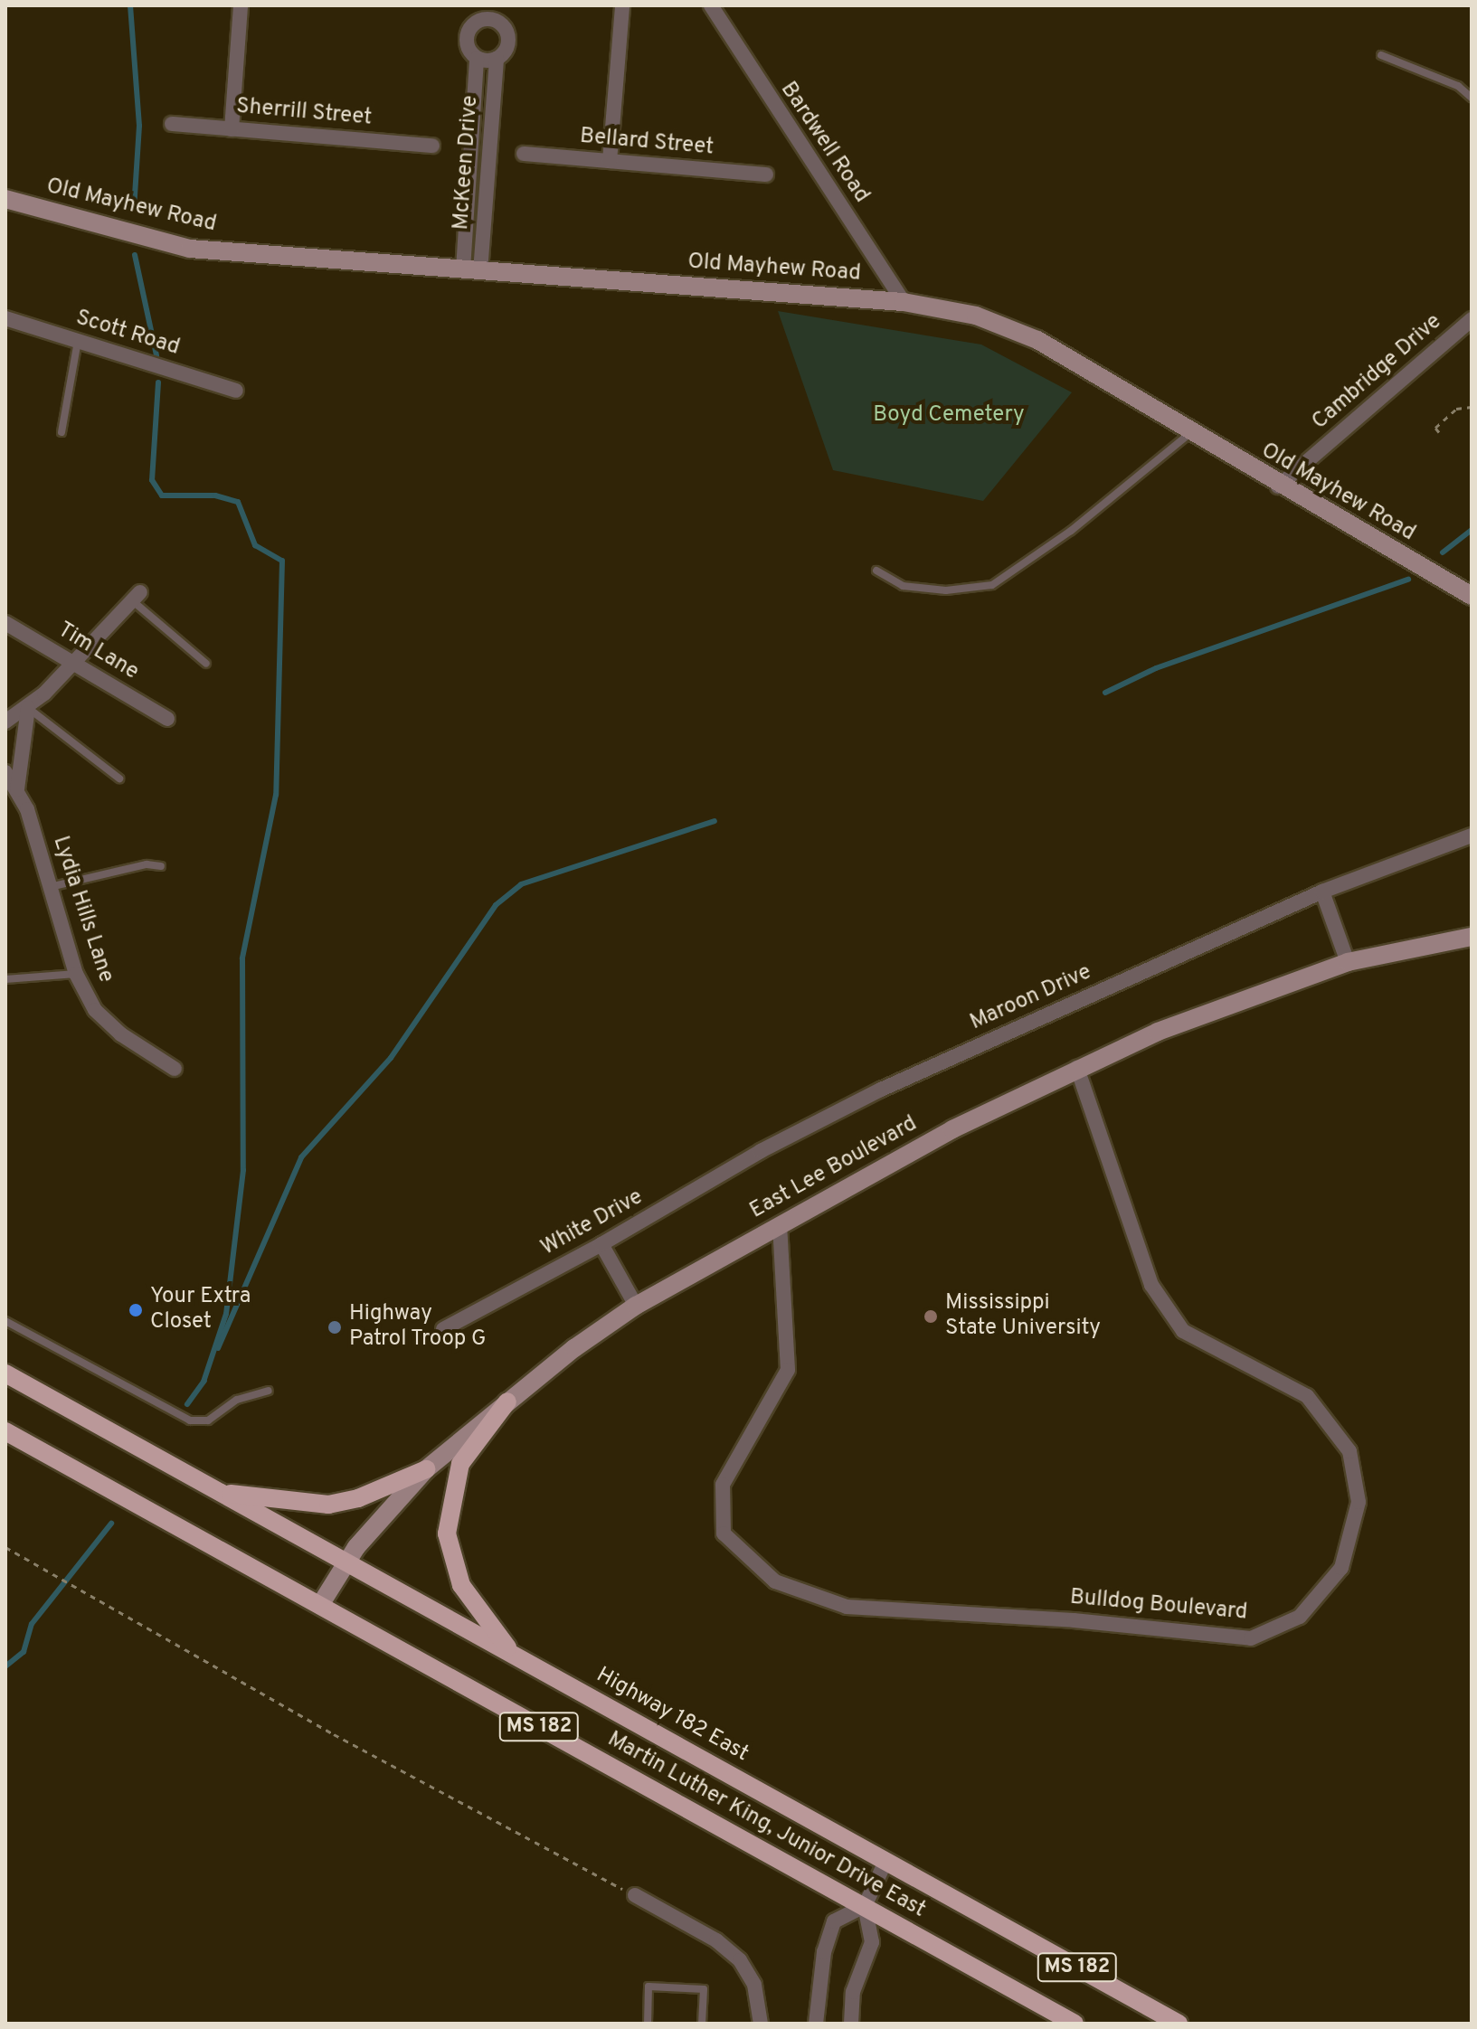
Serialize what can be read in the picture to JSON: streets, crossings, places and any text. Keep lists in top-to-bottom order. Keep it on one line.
{"streets":{"main road":["Highway 182 East","MS 182","Martin Luther King, Junior Drive East"],"street":["Sherrill Street","Bellard Street","Bardwell Road","McKeen Drive","Old Mayhew Road","Scott Road","Cambridge Drive","Tim Lane","Lydia Hills Lane","Maroon Drive","East Lee Boulevard","White Drive","Bulldog Boulevard"]},"crossings":[["Bardwell Road","Old Mayhew Road"],["McKeen Drive","Old Mayhew Road"],["Old Mayhew Road","Cambridge Drive"],["Maroon Drive","White Drive"],["East Lee Boulevard","Bulldog Boulevard"],["East Lee Boulevard","Highway 182 East"],["East Lee Boulevard","MS 182"],["East Lee Boulevard","Martin Luther King, Junior Drive East"],["Highway 182 East","MS 182"],["MS 182","Martin Luther King, Junior Drive East"]],"parks":["Boyd Cemetery"],"places":["Your Extra Closet","Mississippi State University","Highway Patrol Troop G"]}
